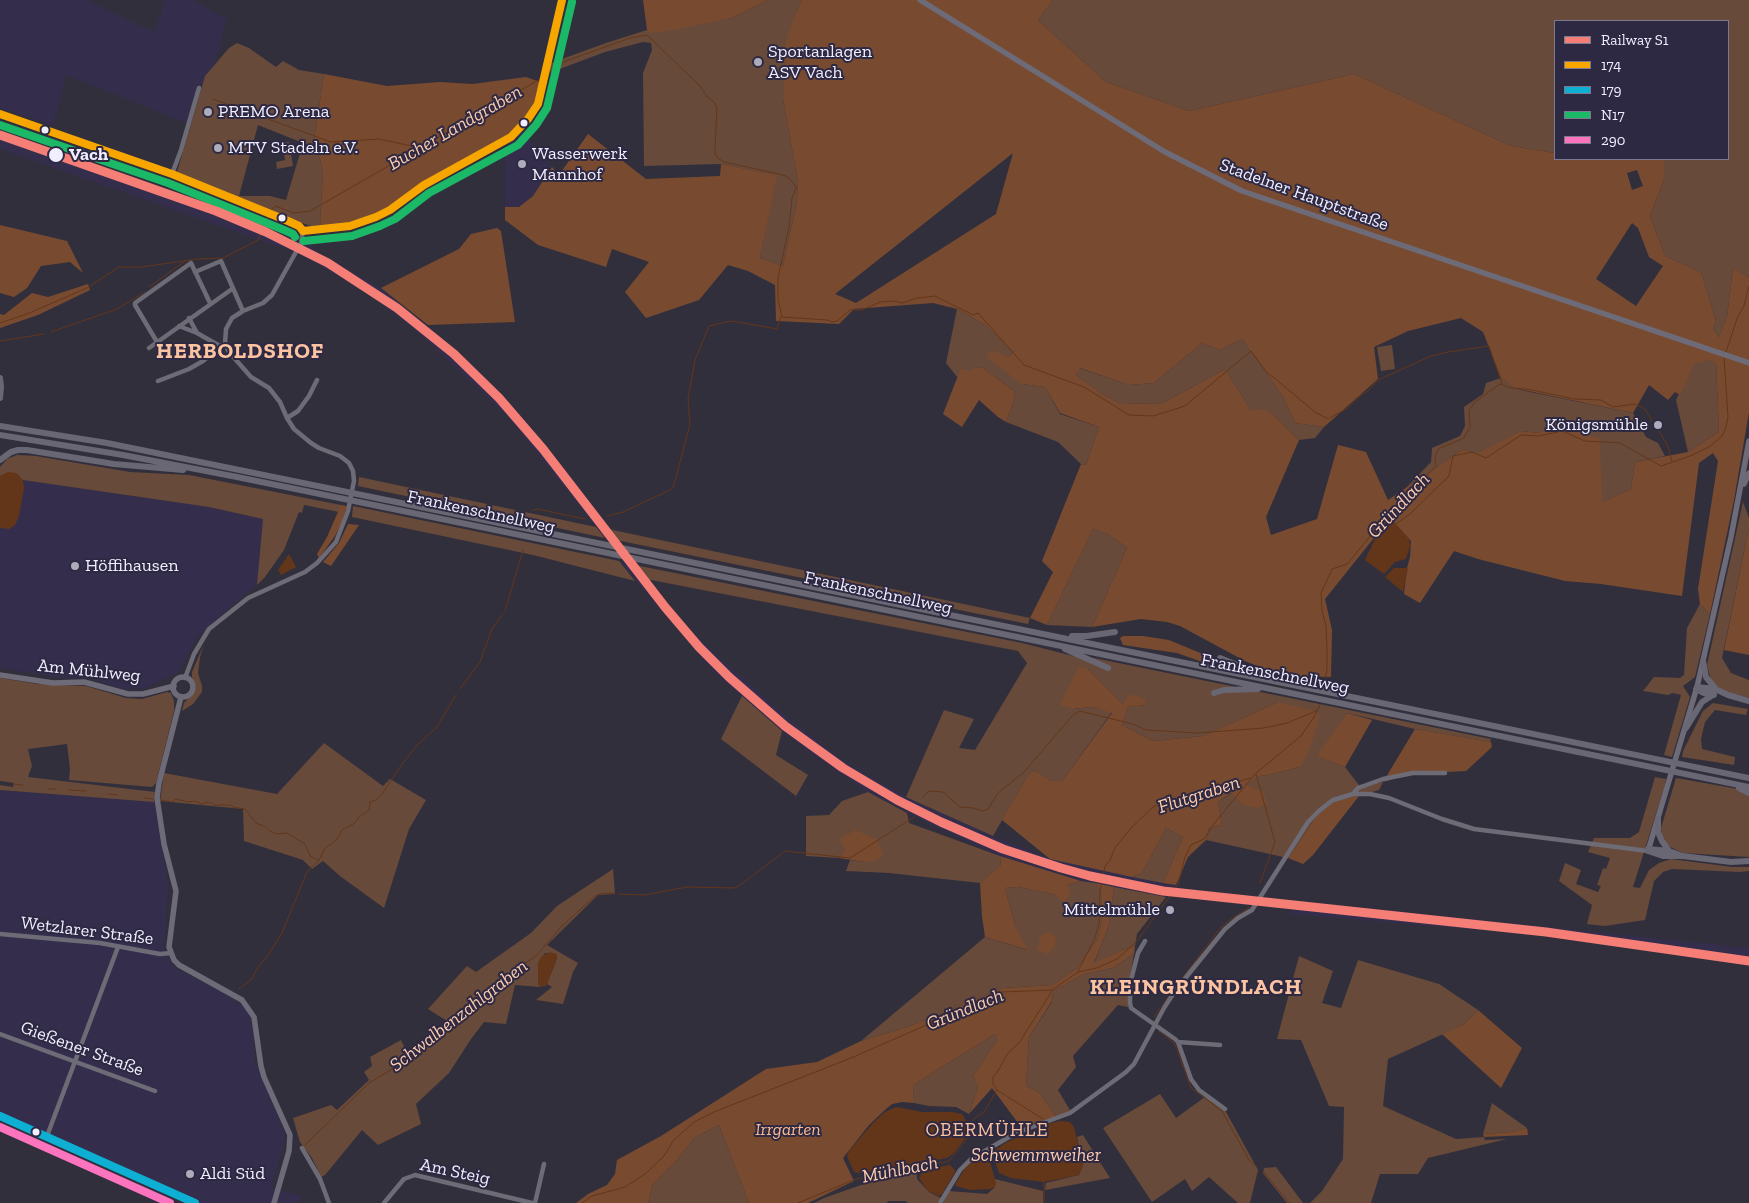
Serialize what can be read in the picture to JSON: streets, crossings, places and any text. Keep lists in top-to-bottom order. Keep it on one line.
{"streets":{"highway":["Frankenschnellweg"],"main road":["Stadelner Hauptstraße","Am Mühlweg"],"street":["Wetzlarer Straße","Gießener Straße","Am Steig"]},"districts":["HERBOLDSHOF","KLEINGRÜNDLACH","OBERMÜHLE"],"water":["Bucher Landgraben","Gründlach","Flutgraben","Schwalbenzahlgraben","Schwemmweiher","Mühlbach"],"parks":["Irrgarten"],"places":["Sportanlagen ASV Vach","PREMO Arena","MTV Stadeln e.V.","Vach","Wasserwerk Mannhof","Königsmühle","Höffihausen","Mittelmühle","Aldi Süd"],"lines":["transit line 174","transit line N17","rail line S1","transit line 179","transit line 290"],"legend":["Railway S1","174","179","N17","290"]}
